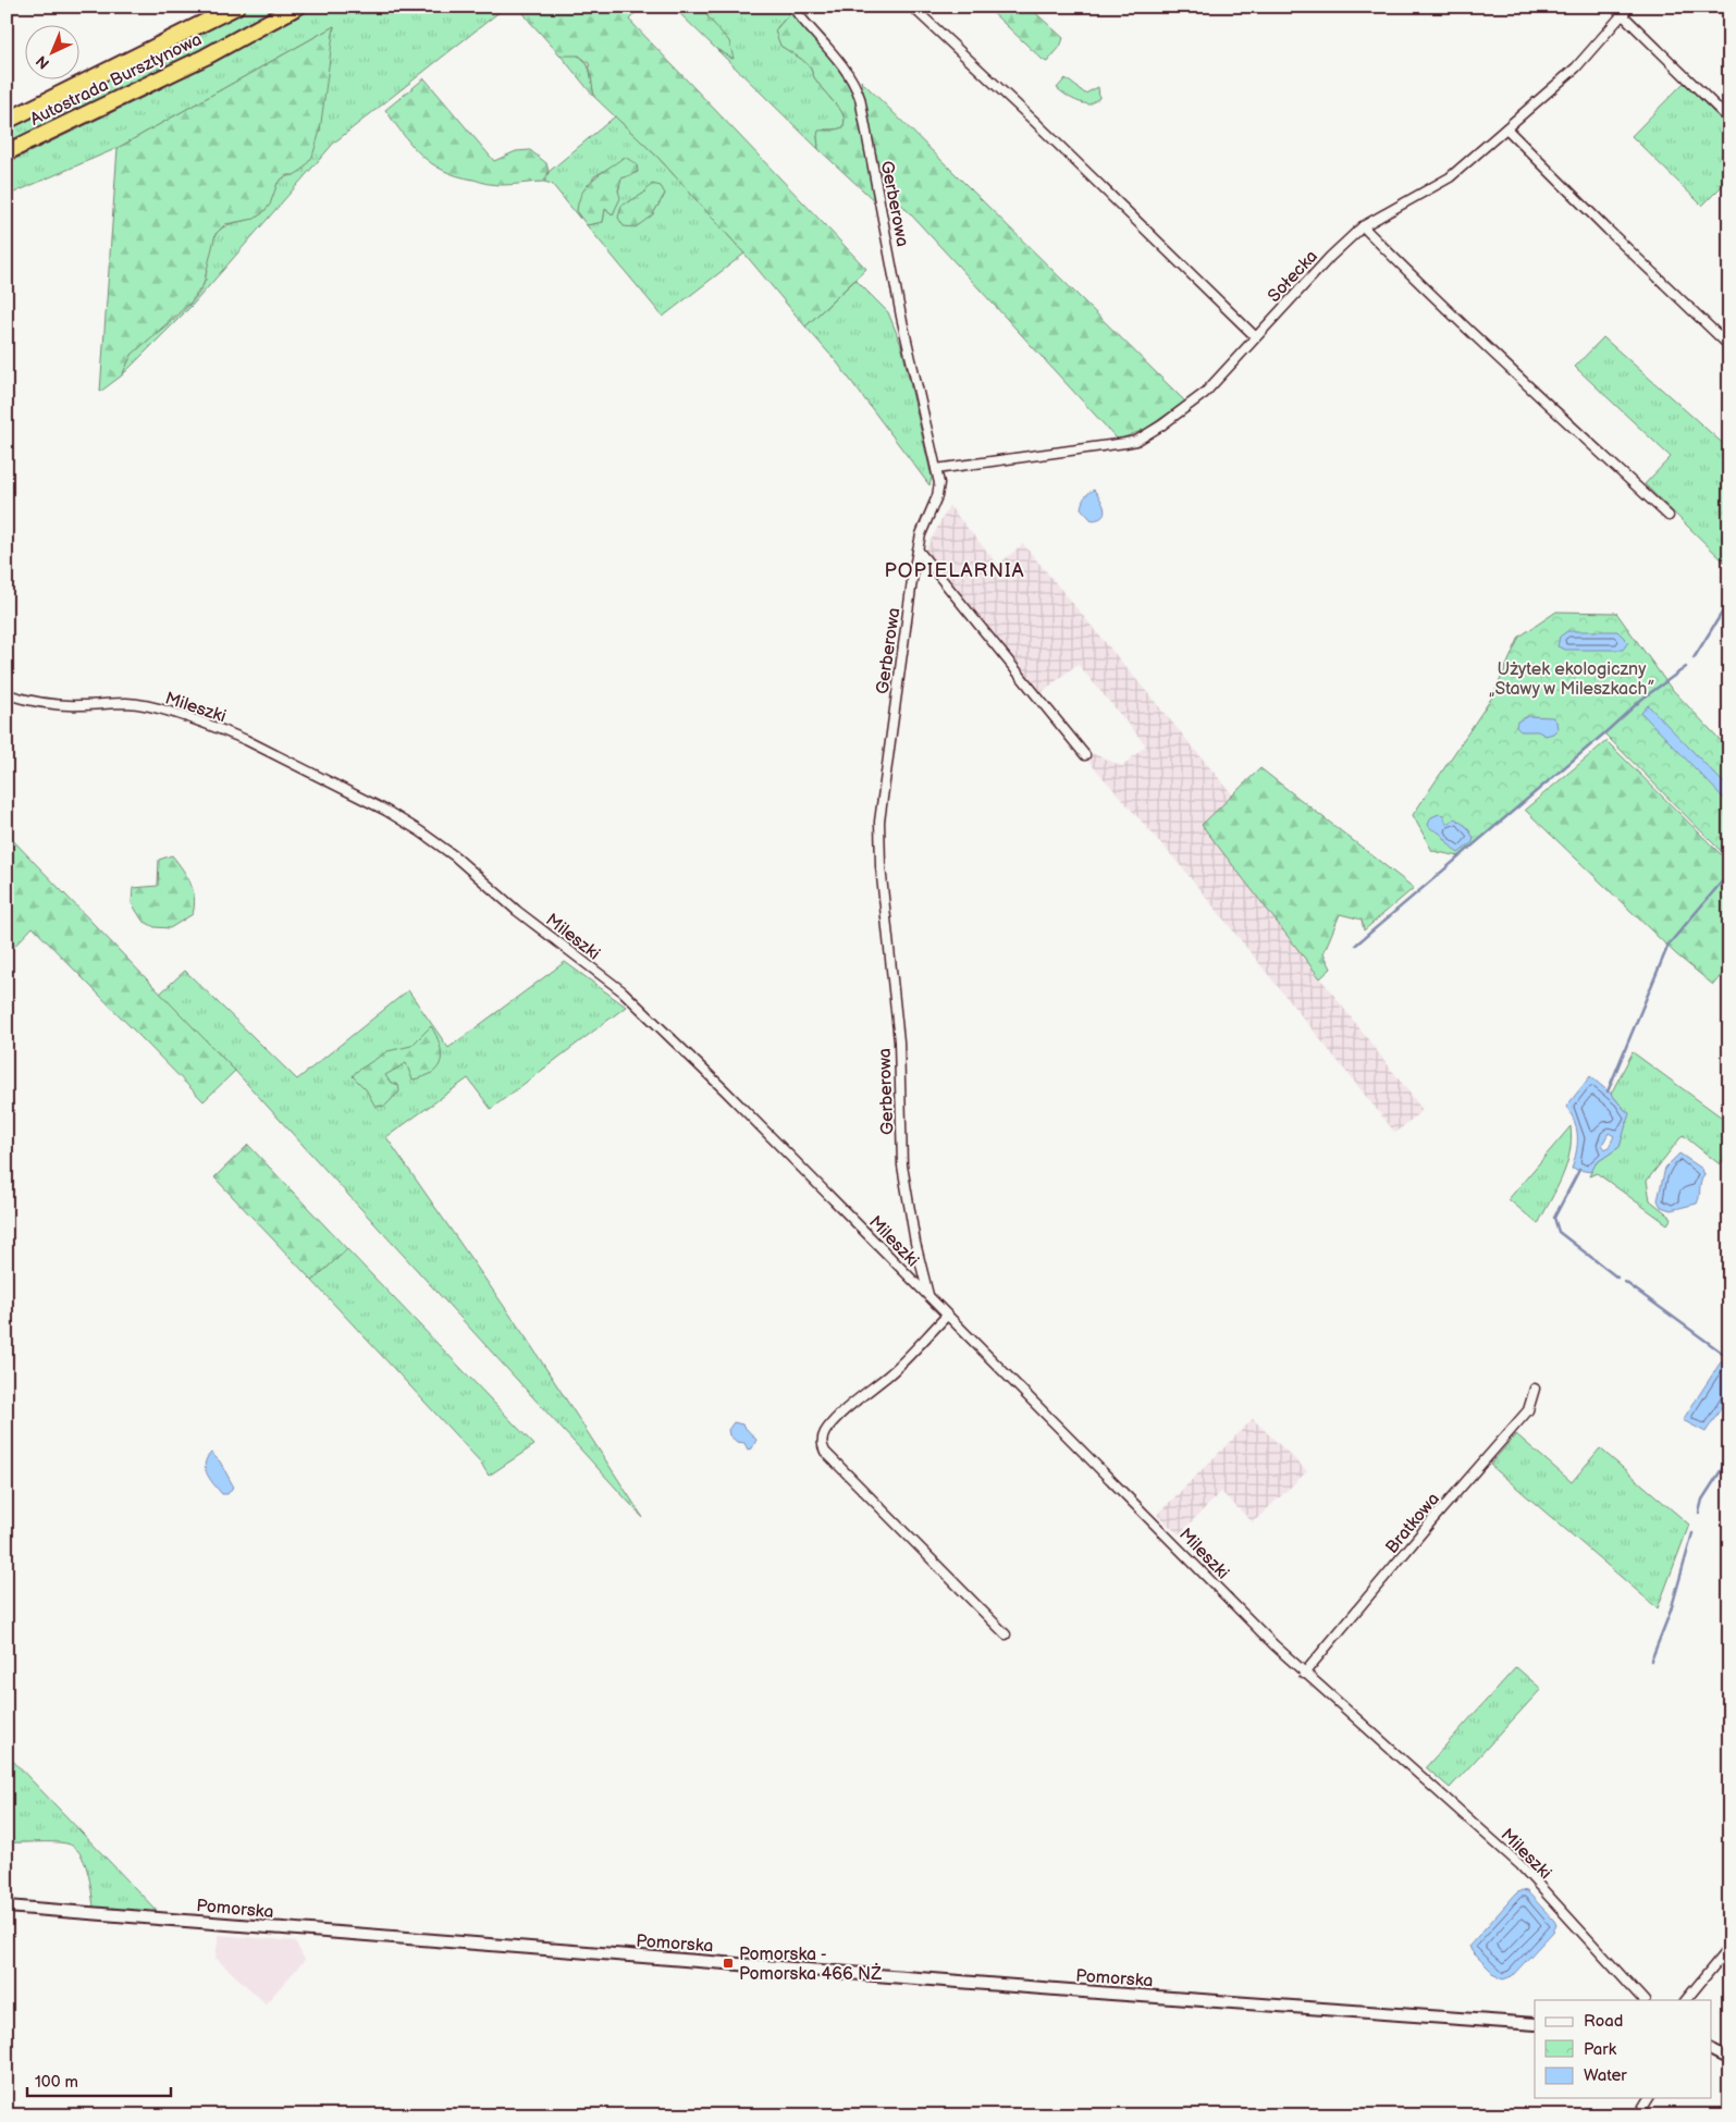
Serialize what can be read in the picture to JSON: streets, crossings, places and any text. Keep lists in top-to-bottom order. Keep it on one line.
{"streets":{"highway":["Autostrada Bursztynowa"],"street":["Gerberowa","Sołecka","Mileszki","Bratkowa","Pomorska"]},"crossings":[["Gerberowa","Sołecka"],["Gerberowa","Mileszki"],["Mileszki","Bratkowa"]],"districts":["POPIELARNIA"],"parks":["Użytek ekologiczny „Stawy w Mileszkach”"],"places":{"transit":["Pomorska - Pomorska 466 NŻ"]},"legend":["Road","Park","Water"],"scale_bar":"100 m","north":"bottom left"}
